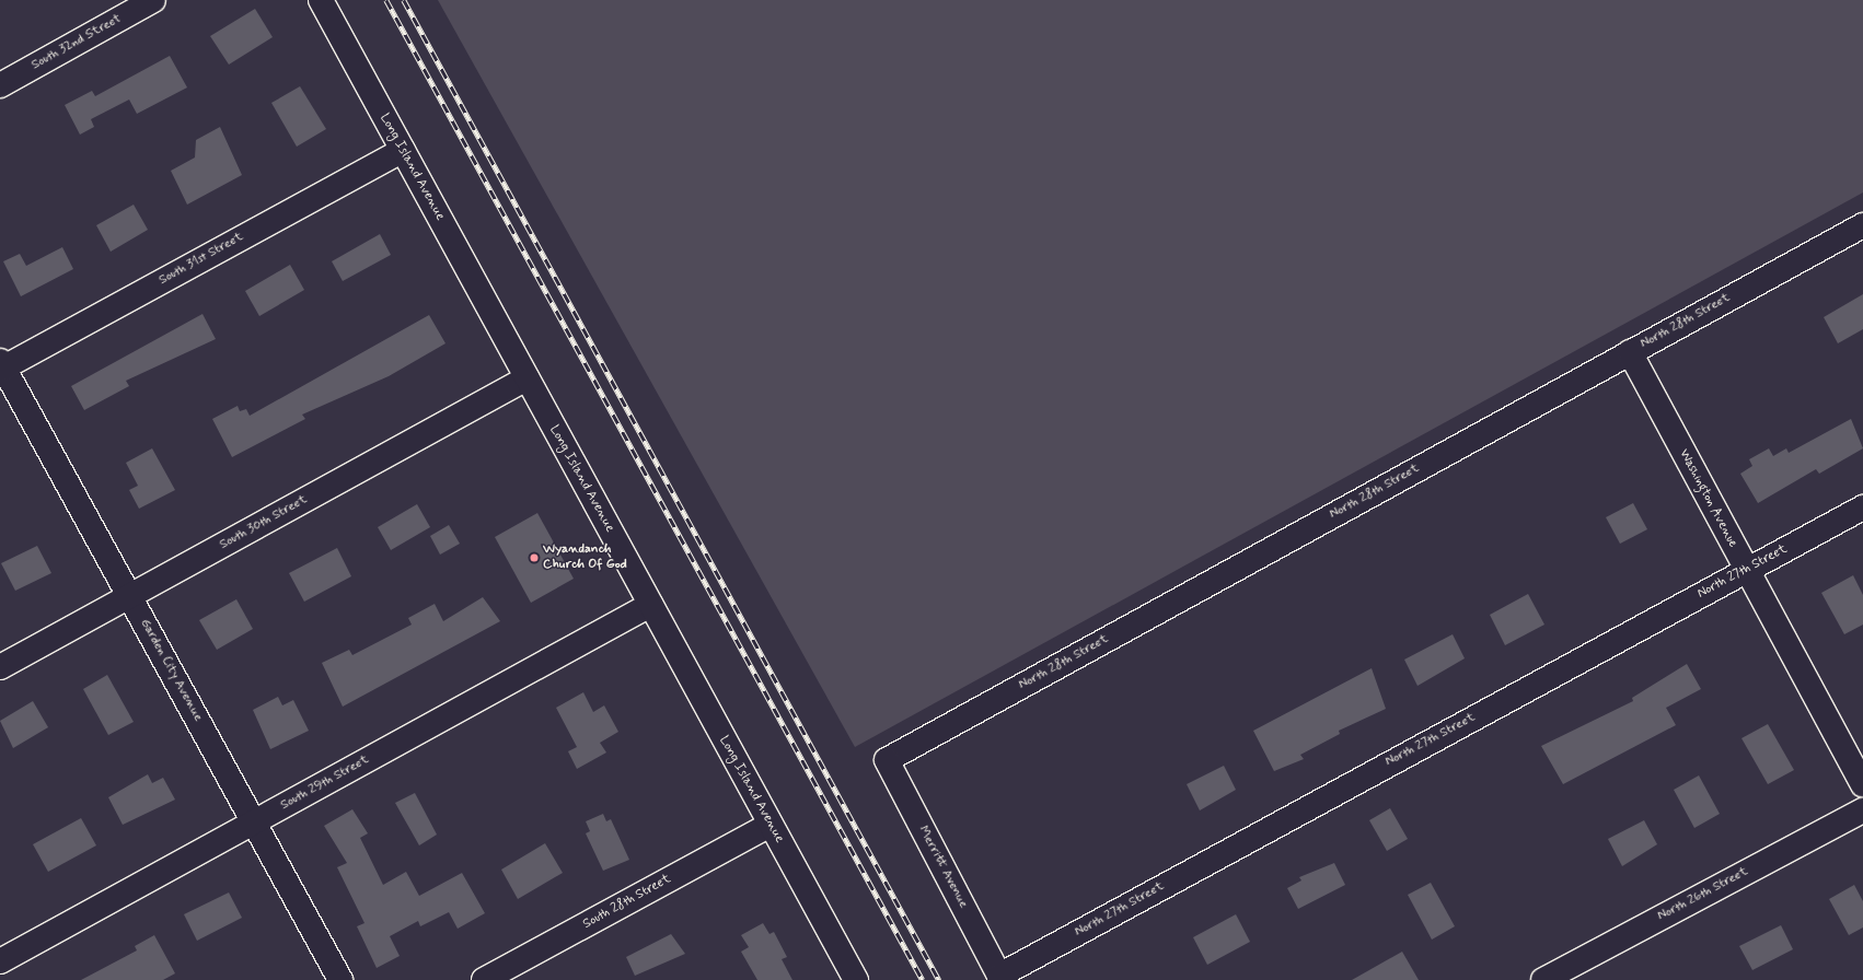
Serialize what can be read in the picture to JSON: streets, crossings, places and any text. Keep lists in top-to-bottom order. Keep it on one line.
{"streets":{"street":["South 32nd Street","Long Island Avenue","South 31st Street","North 28th Street","Washington Avenue","South 30th Street","North 27th Street","Garden City Avenue","South 29th Street","Merritt Avenue","North 26th Street","South 28th Street"]},"crossings":[["Long Island Avenue","South 31st Street"],["Long Island Avenue","South 30th Street"],["Long Island Avenue","South 29th Street"],["Long Island Avenue","South 28th Street"],["South 31st Street","Garden City Avenue"],["North 28th Street","Washington Avenue"],["North 28th Street","Merritt Avenue"],["Washington Avenue","North 27th Street"],["South 30th Street","Garden City Avenue"],["North 27th Street","Merritt Avenue"],["Garden City Avenue","South 29th Street"]],"places":["Wyandanch Church Of God"]}
